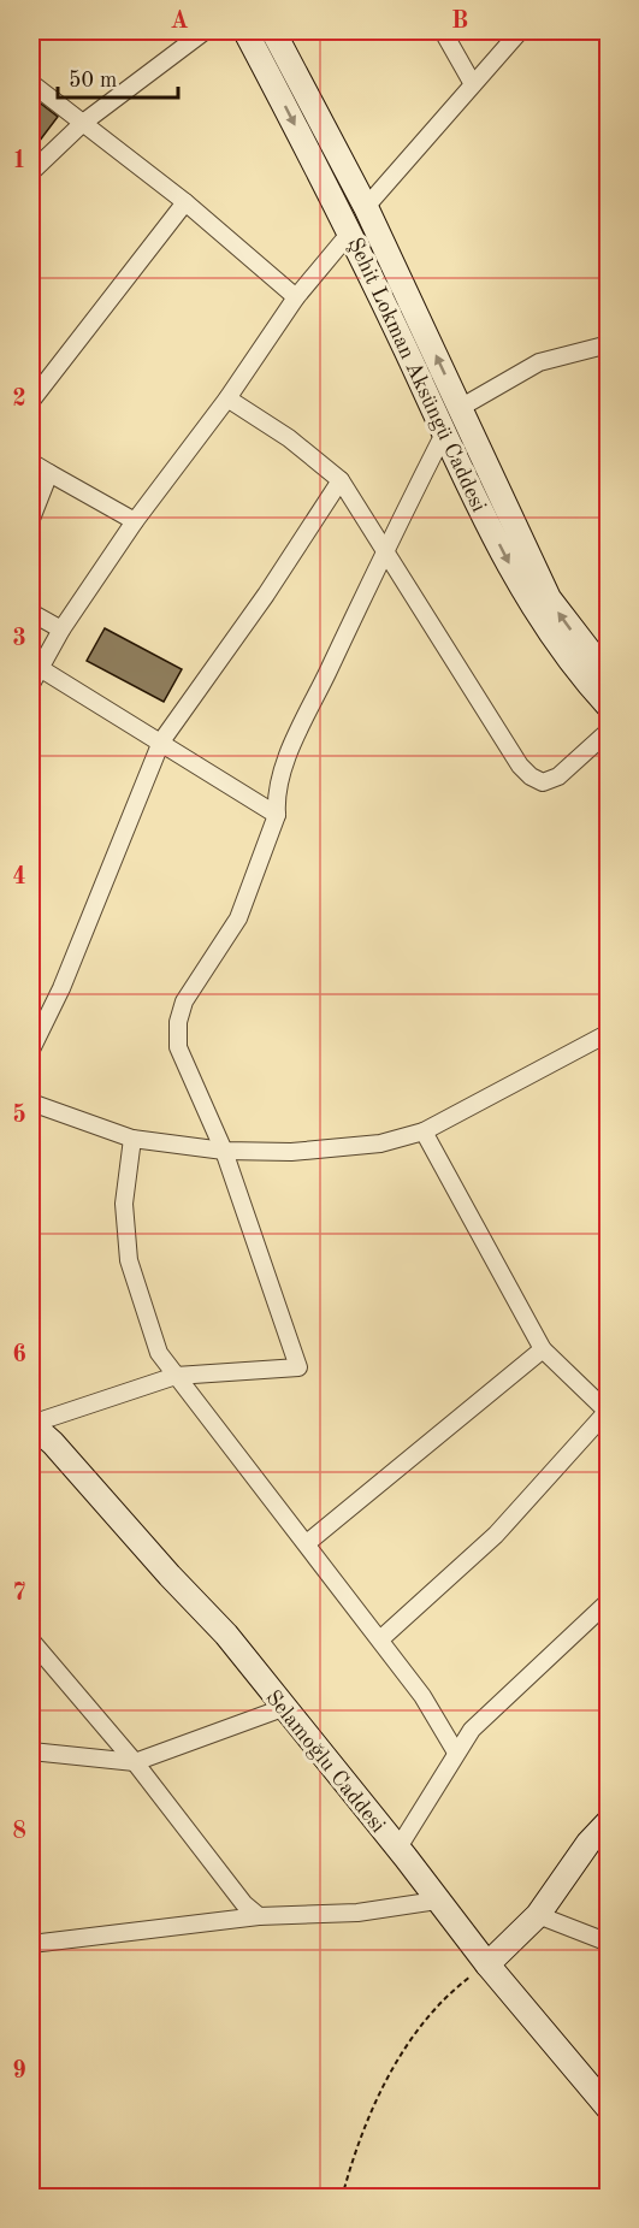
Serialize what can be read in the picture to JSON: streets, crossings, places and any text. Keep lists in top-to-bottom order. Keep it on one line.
{"streets":{"main road":["Şehit Lokman Aksüngü Caddesi","Selamoğlu Caddesi"]},"scale_bar":"50 m","grid":{"columns":["A","B"],"rows":["1","2","3","4","5","6","7","8","9"]}}
